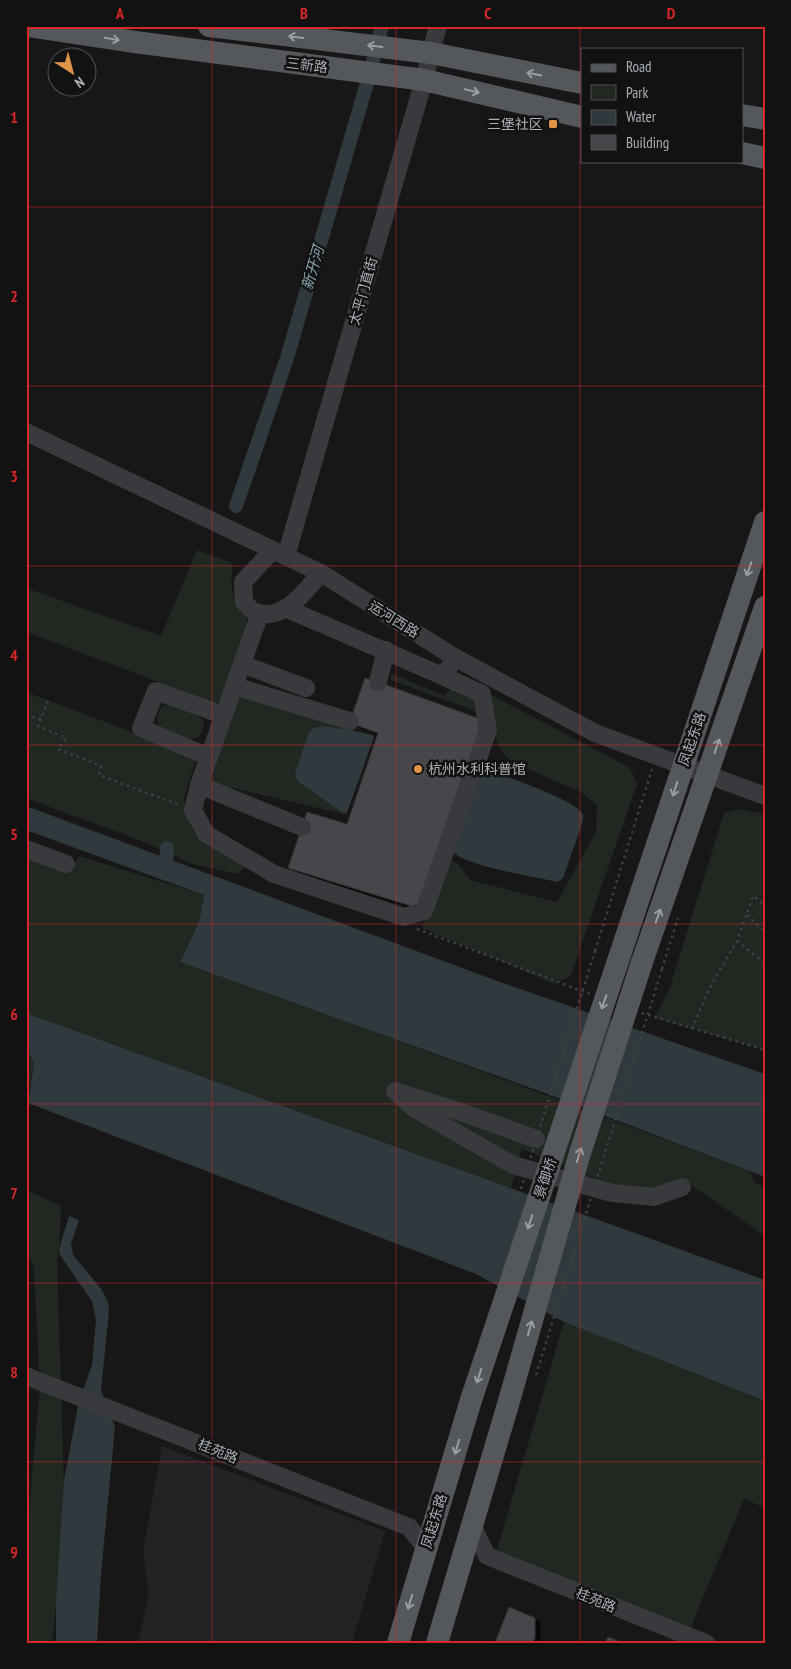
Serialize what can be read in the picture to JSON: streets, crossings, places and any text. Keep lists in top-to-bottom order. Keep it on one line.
{"streets":{"main road":["三新路","凤起东路","景御桥"],"street":["太平门直街","运河西路","桂苑路"]},"crossings":[["三新路","太平门直街"],["太平门直街","运河西路"],["运河西路","凤起东路"],["凤起东路","景御桥"]],"water":["新开河"],"places":{"transit":["三堡社区"],"other":["杭州水利科普馆"]},"legend":["Road","Park","Water","Building"],"north":"bottom right","grid":{"columns":["A","B","C","D"],"rows":["1","2","3","4","5","6","7","8","9"]}}
